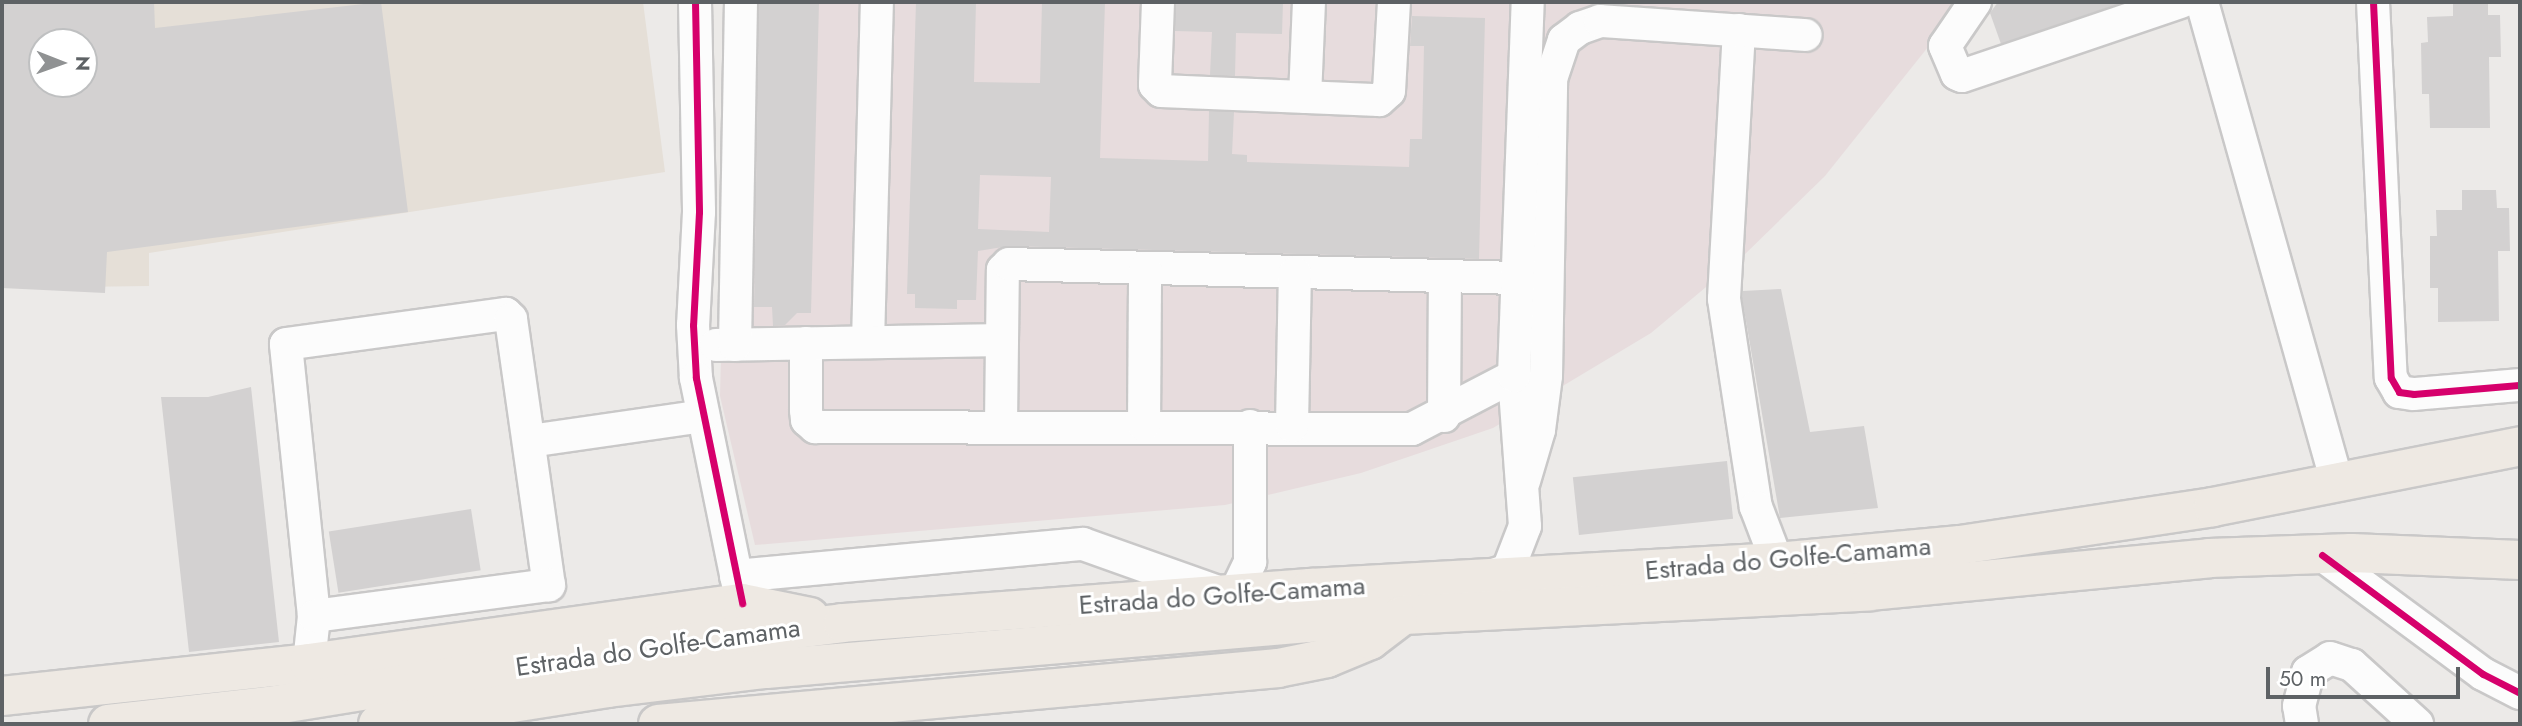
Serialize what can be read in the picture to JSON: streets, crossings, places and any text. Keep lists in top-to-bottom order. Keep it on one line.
{"streets":{"highway":["Estrada do Golfe-Camama"]},"scale_bar":"50 m","north":"right"}
